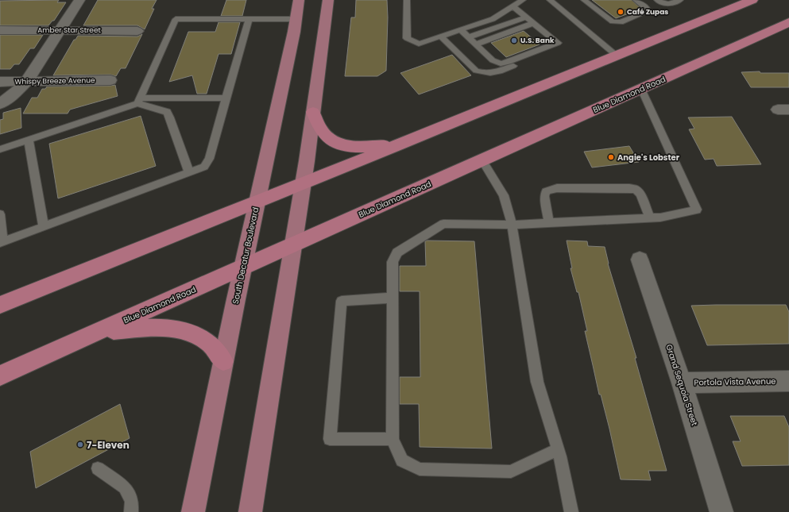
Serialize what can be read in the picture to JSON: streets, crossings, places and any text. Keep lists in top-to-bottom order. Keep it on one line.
{"streets":{"highway":["Blue Diamond Road"],"main road":["South Decatur Boulevard"],"street":["Amber Star Street","Whispy Breeze Avenue","Portola Vista Avenue","Grand Sequoia Street"]},"crossings":[["Blue Diamond Road","South Decatur Boulevard"],["Portola Vista Avenue","Grand Sequoia Street"]],"places":["Café Zupas","U.S. Bank","Angie's Lobster","7-Eleven"]}
